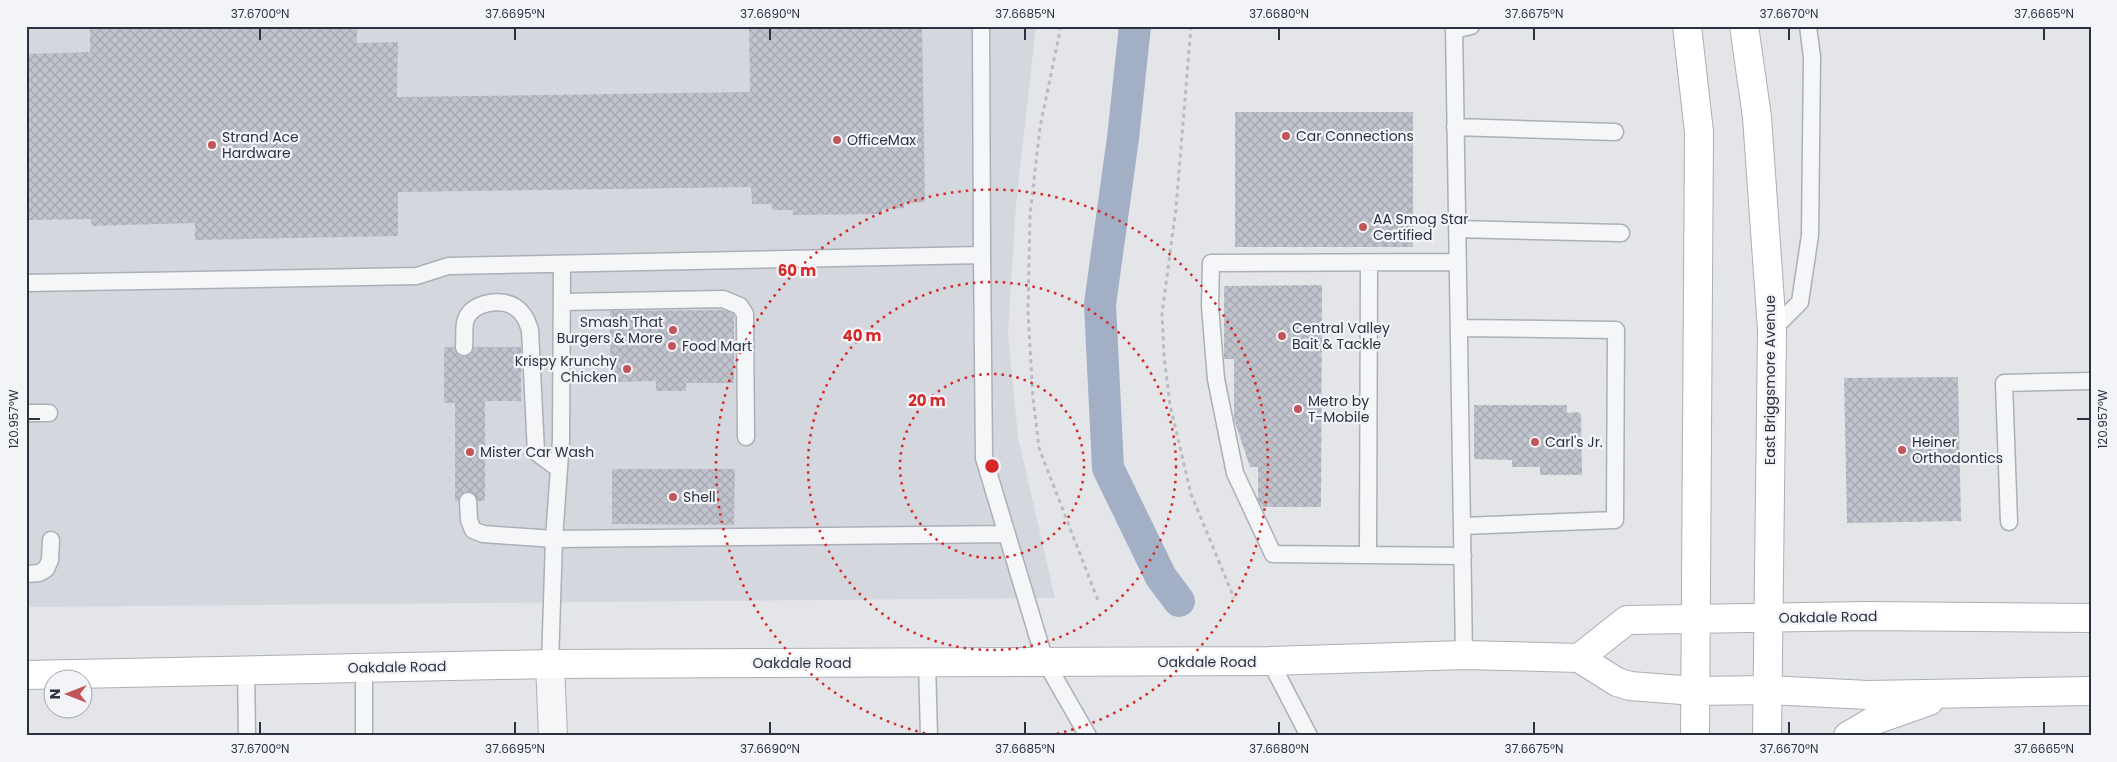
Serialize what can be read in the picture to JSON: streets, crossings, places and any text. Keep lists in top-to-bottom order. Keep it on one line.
{"streets":{"main road":["East Briggsmore Avenue","Oakdale Road"]},"crossings":[["East Briggsmore Avenue","Oakdale Road"]],"places":["Car Connections","OfficeMax","Strand Ace Hardware","AA Smog Star Certified","Smash That Burgers & More","Central Valley Bait & Tackle","Food Mart","Krispy Krunchy Chicken","Metro by T-Mobile","Carl's Jr.","Heiner Orthodontics","Mister Car Wash","Shell"],"north":"left","coordinates":["37.6700°N","37.6695°N","37.6690°N","37.6685°N","37.6680°N","37.6675°N","37.6670°N","37.6665°N","120.957°W"],"rings":["60 m","40 m","20 m"]}
